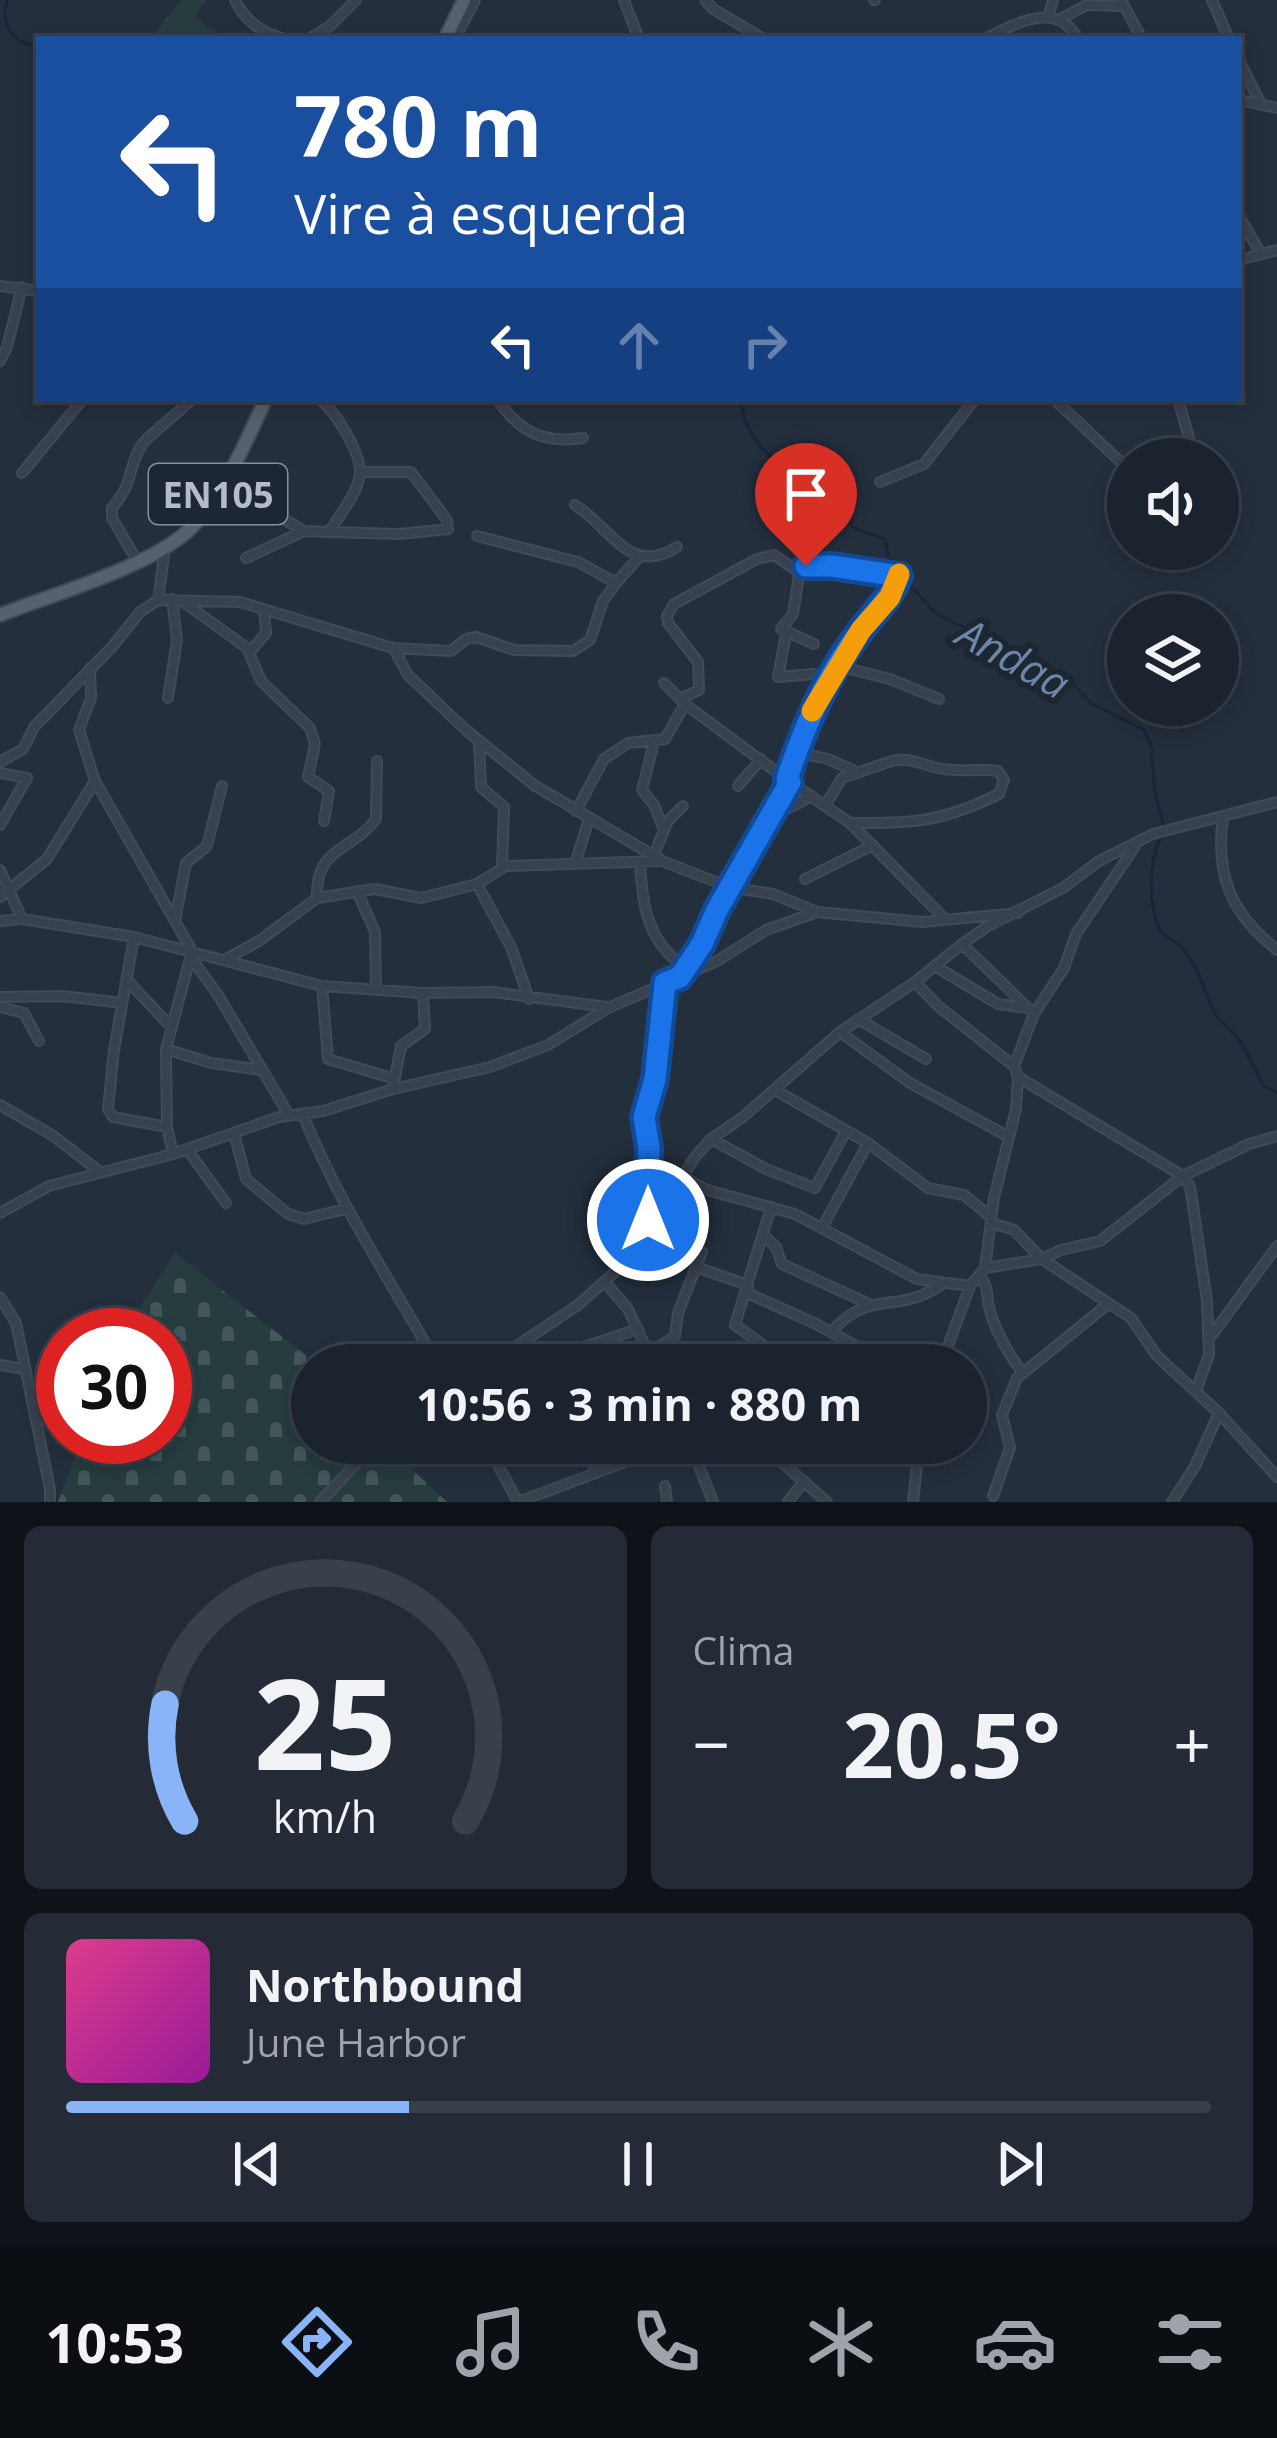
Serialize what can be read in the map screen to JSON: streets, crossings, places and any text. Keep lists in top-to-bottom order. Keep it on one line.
{"streets":{"main road":["EN105"]},"water":["Andaa"],"page":{"turn":["780 m","Vire à esquerda"],"limit":"30","trip":"10:56 · 3 min · 880 m","tile":"Clima","heat":["−","20.5°","+"],"song":["Northbound","June Harbor"],"tabs":"10:53","gauge":["25","km/h"]}}
